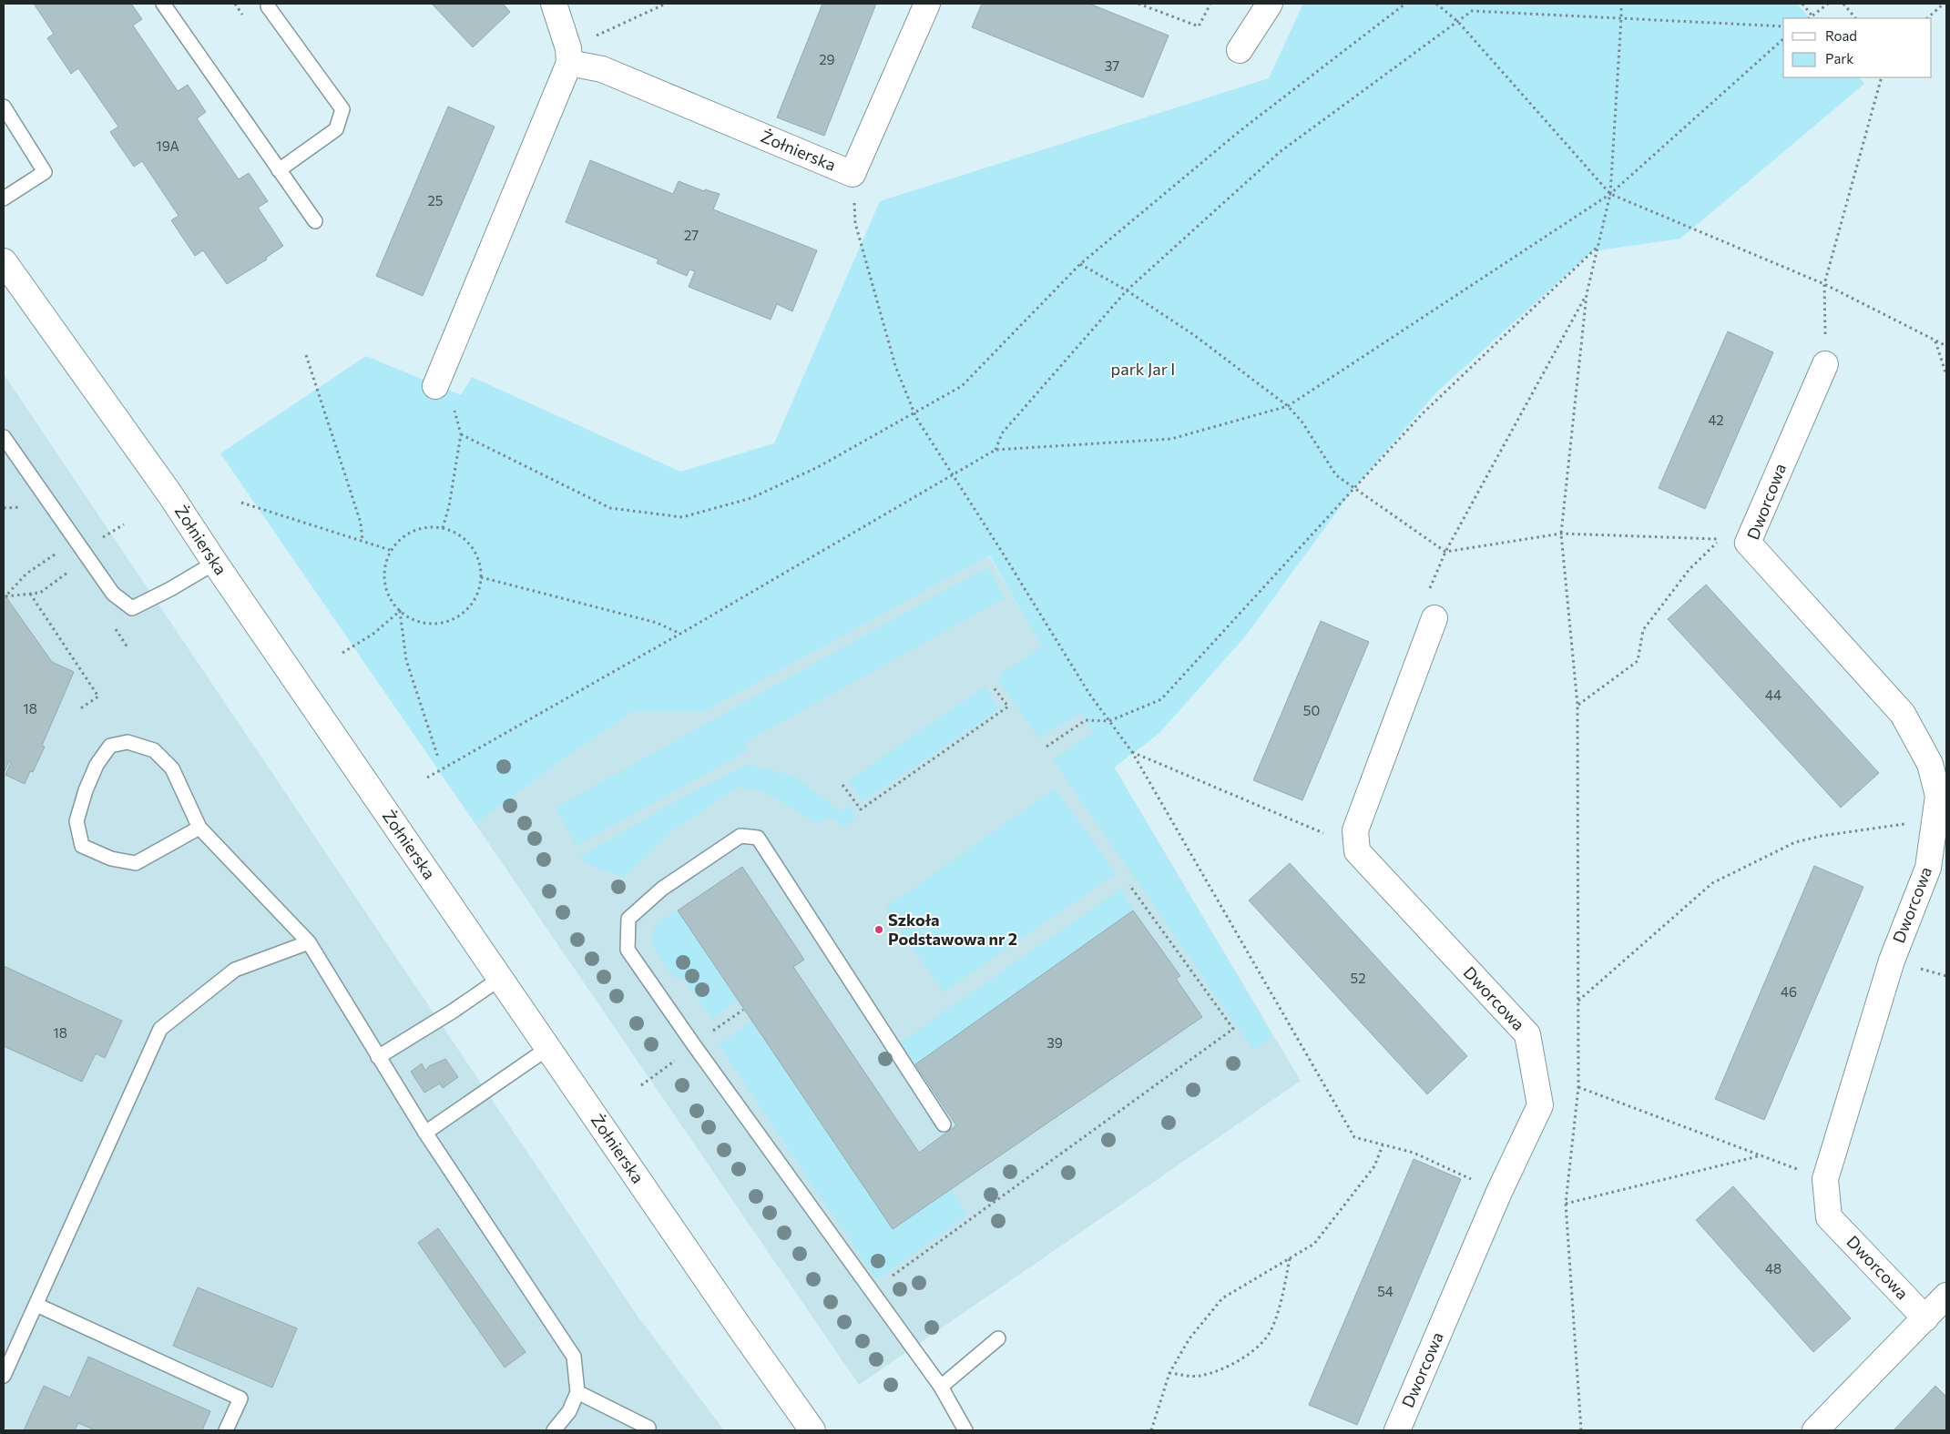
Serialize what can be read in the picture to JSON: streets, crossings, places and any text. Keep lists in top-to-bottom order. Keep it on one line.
{"streets":{"street":["Żołnierska","Dworcowa"]},"parks":["park Jar I"],"places":["Szkoła Podstawowa nr 2"],"house_numbers":["29","37","19A","25","27","42","44","18","50","52","46","18","39","48","54"],"legend":["Road","Park"]}
